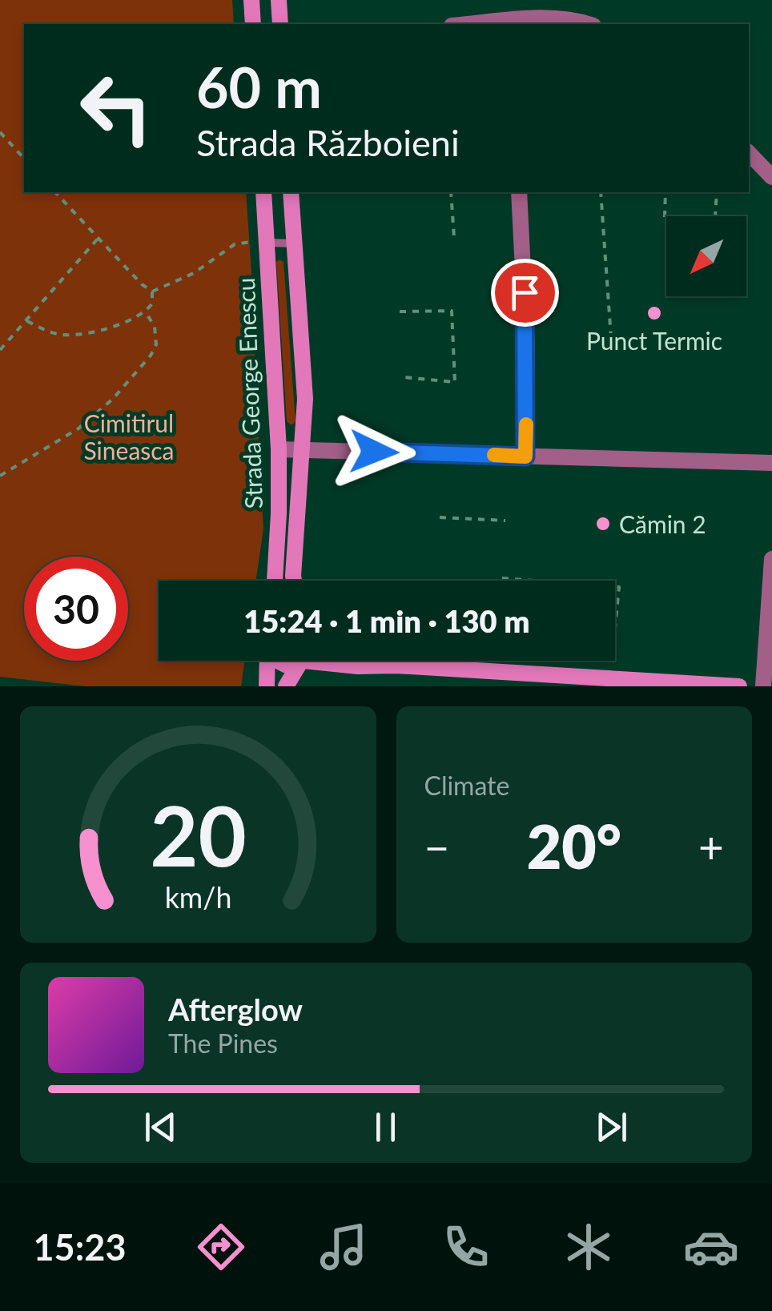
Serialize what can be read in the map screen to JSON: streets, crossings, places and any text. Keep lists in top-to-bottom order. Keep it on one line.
{"streets":{"street":["Strada George Enescu"]},"parks":["Cimitirul Sineasca"],"places":["Punct Termic","Cămin 2"],"north":"bottom left","page":{"turn":["60 m","Strada Războieni"],"limit":"30","trip":"15:24 · 1 min · 130 m","tile":"Climate","heat":["−","20°","+"],"song":["Afterglow","The Pines"],"tabs":"15:23","gauge":["20","km/h"]}}
